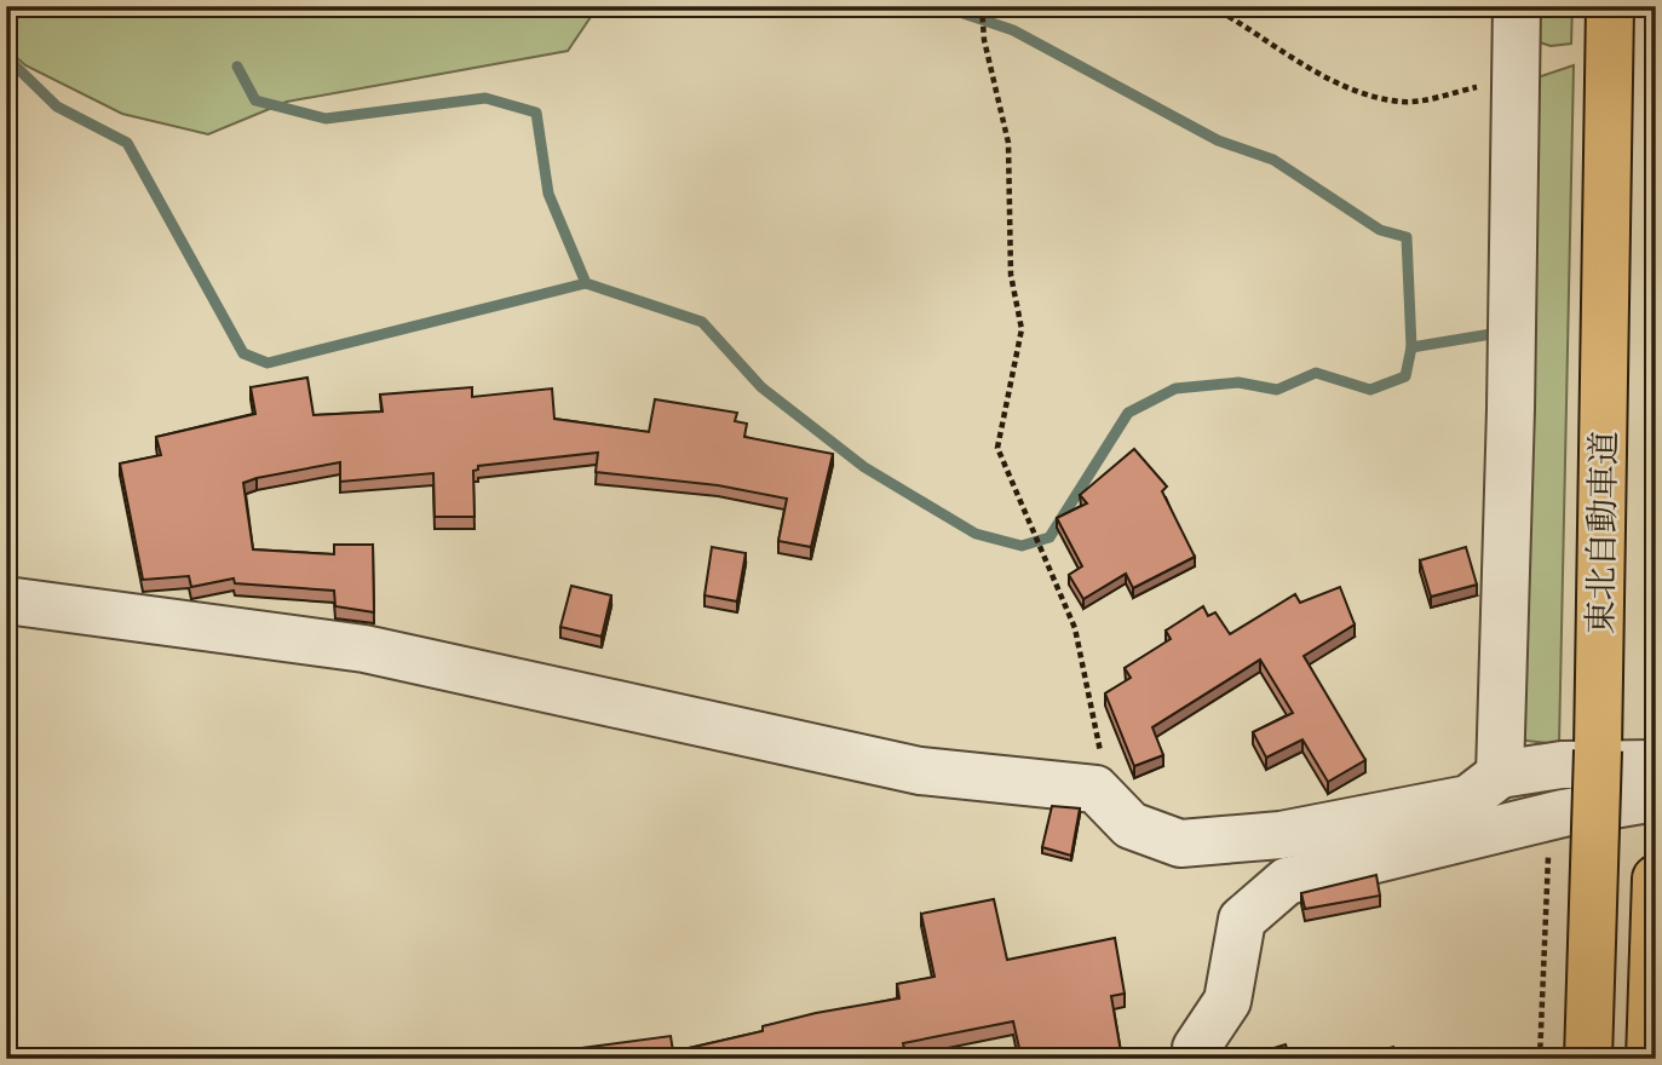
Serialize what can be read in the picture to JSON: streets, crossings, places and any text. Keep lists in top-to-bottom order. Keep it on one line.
{"streets":{"highway":["東北自動車道"]}}
